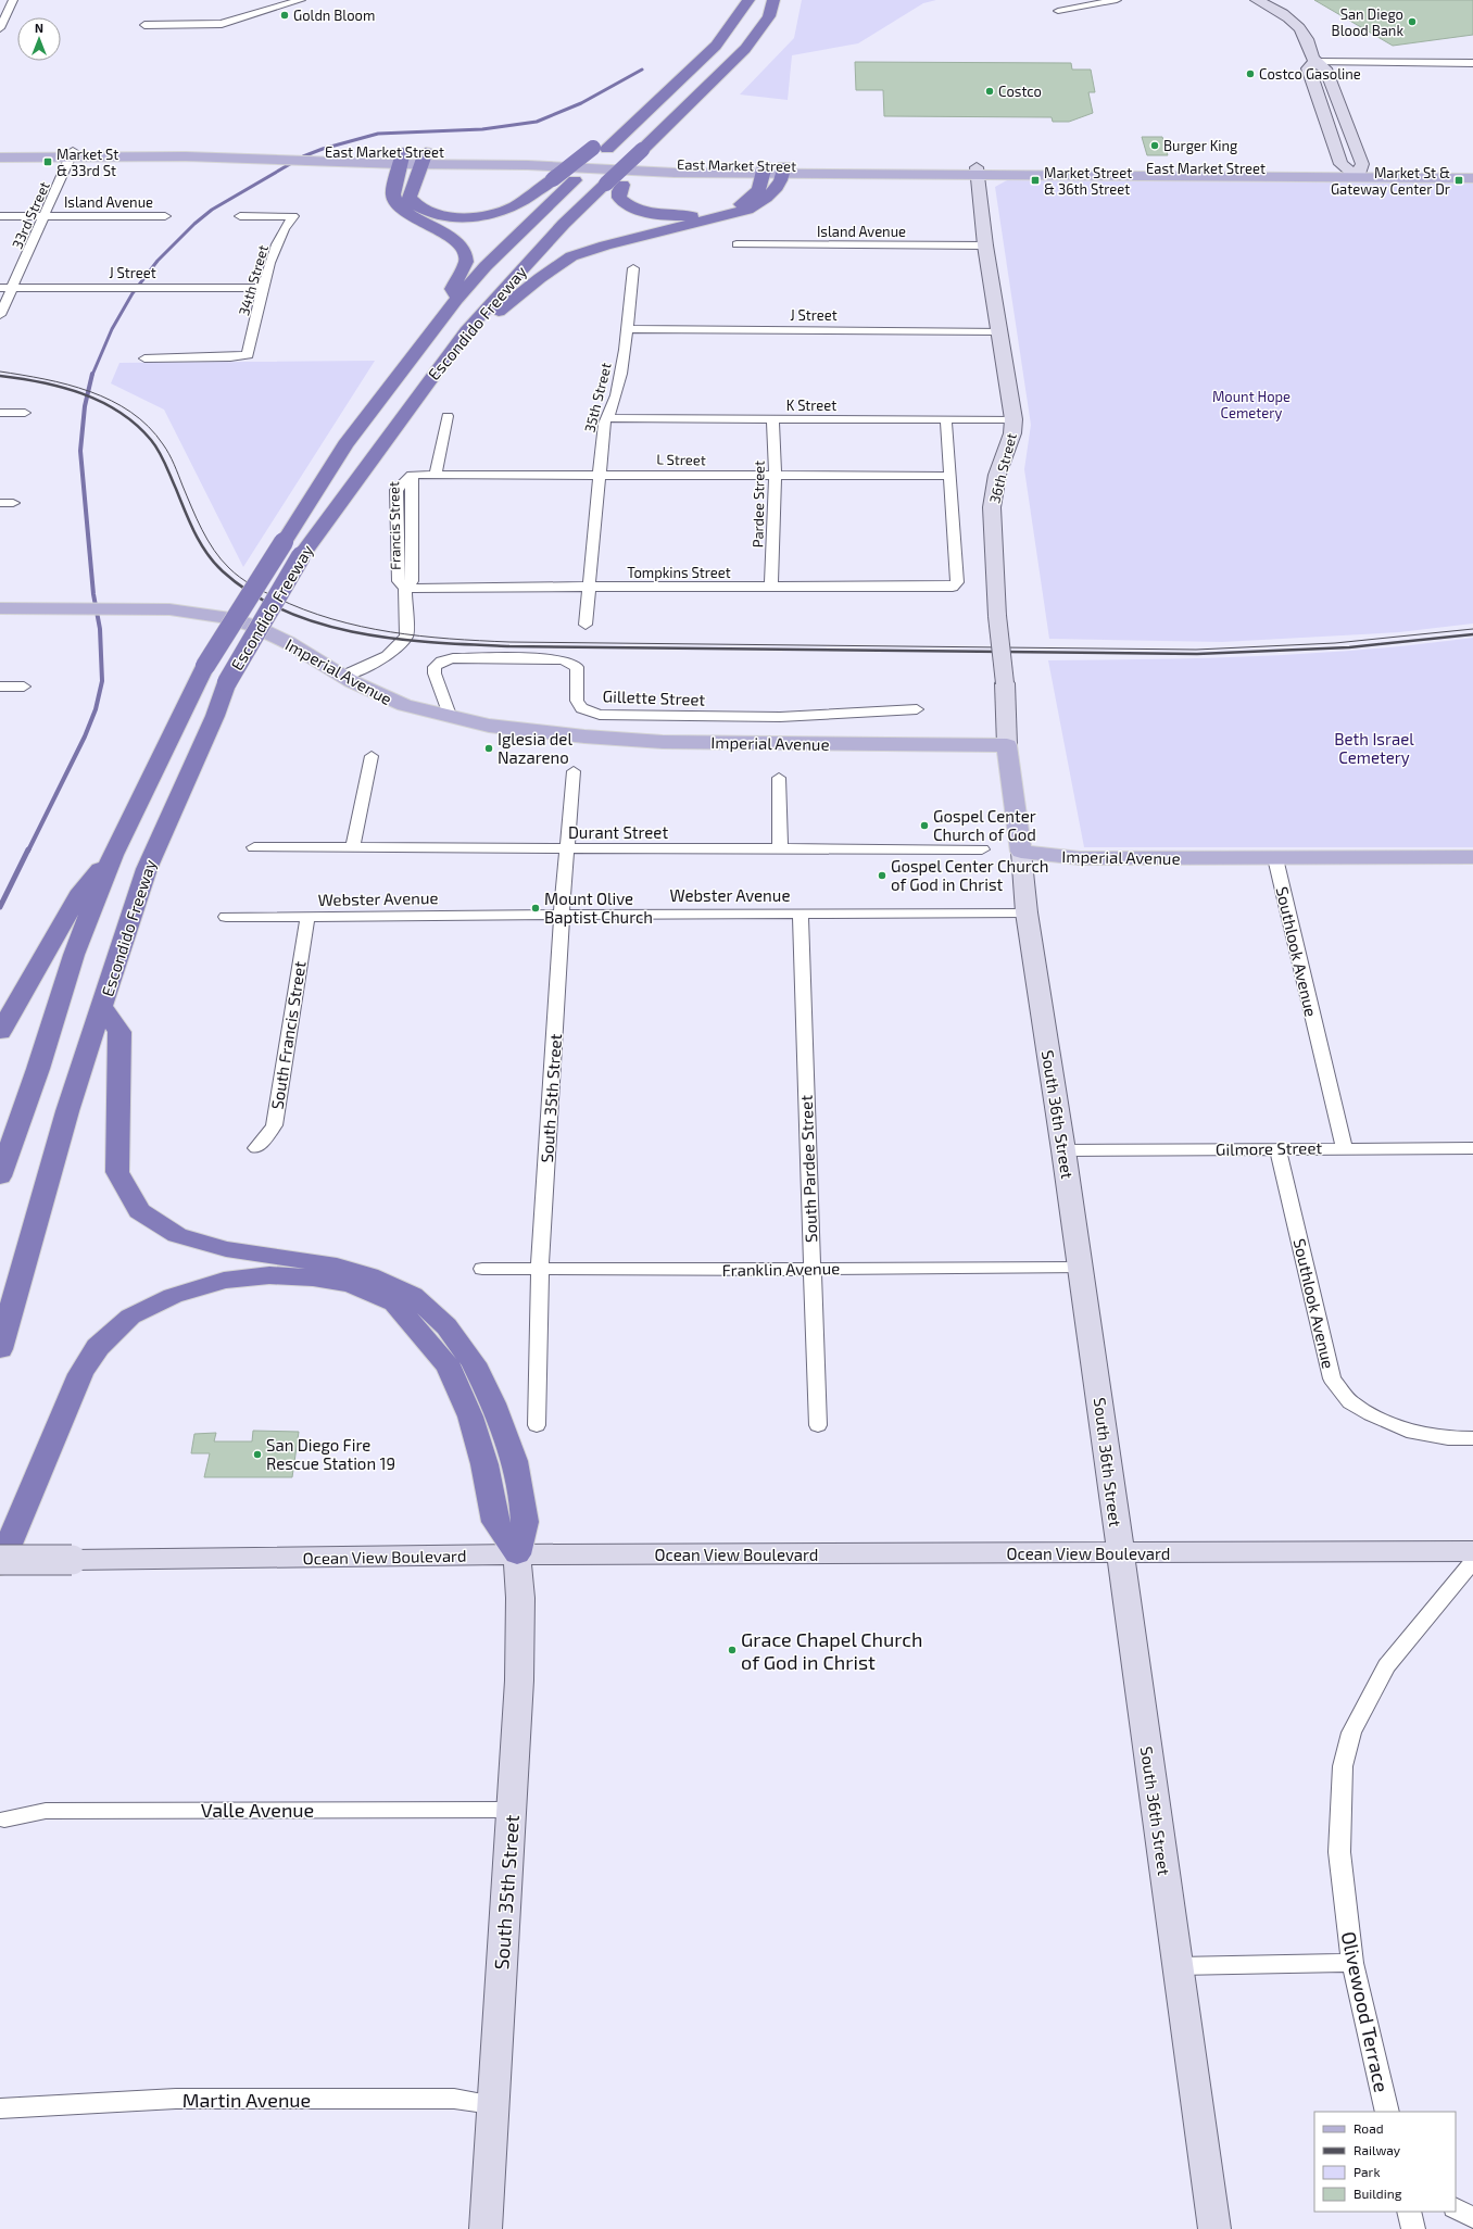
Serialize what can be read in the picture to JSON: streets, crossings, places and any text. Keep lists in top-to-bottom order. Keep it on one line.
{"streets":{"highway":["Escondido Freeway"],"main road":["East Market Street","36th Street","Imperial Avenue","South 35th Street","South 36th Street","Ocean View Boulevard"],"street":["Island Avenue","33rd Street","J Street","34th Street","35th Street","K Street","L Street","Pardee Street","Francis Street","Tompkins Street","Gillette Street","Durant Street","Webster Avenue","Southlook Avenue","South Francis Street","Gilmore Street","South Pardee Street","Franklin Avenue","Valle Avenue","Olivewood Terrace","Martin Avenue"]},"crossings":[["East Market Street","33rd Street"],["East Market Street","36th Street"],["Island Avenue","33rd Street"],["Island Avenue","36th Street"],["33rd Street","J Street"],["J Street","34th Street"],["J Street","35th Street"],["J Street","36th Street"],["35th Street","K Street"],["35th Street","L Street"],["35th Street","Tompkins Street"],["K Street","36th Street"],["K Street","Pardee Street"],["L Street","Pardee Street"],["L Street","Francis Street"],["L Street","Tompkins Street"],["36th Street","Imperial Avenue"],["Pardee Street","Tompkins Street"],["Francis Street","Tompkins Street"],["Francis Street","Imperial Avenue"],["Imperial Avenue","Gillette Street"],["Imperial Avenue","Southlook Avenue"],["Imperial Avenue","South 36th Street"],["Durant Street","South 35th Street"],["Webster Avenue","South Francis Street"],["Webster Avenue","South 35th Street"],["Webster Avenue","South 36th Street"],["Webster Avenue","South Pardee Street"],["Southlook Avenue","Gilmore Street"],["South 35th Street","Franklin Avenue"],["South 35th Street","Ocean View Boulevard"],["South 35th Street","Valle Avenue"],["South 35th Street","Martin Avenue"],["South 36th Street","Gilmore Street"],["South 36th Street","Franklin Avenue"],["South 36th Street","Ocean View Boulevard"],["South Pardee Street","Franklin Avenue"]],"parks":["Mount Hope Cemetery","Beth Israel Cemetery"],"places":{"other":["Goldn Bloom","San Diego Blood Bank","Costco Gasoline","Costco","Burger King","Iglesia del Nazareno","Gospel Center Church of God","Gospel Center Church of God in Christ","Mount Olive Baptist Church","San Diego Fire Rescue Station 19","Grace Chapel Church of God in Christ"],"transit":["Market St & 33rd St","Market Street & 36th Street","Market St & Gateway Center Dr"]},"legend":["Road","Railway","Park","Building"],"north":"top"}
